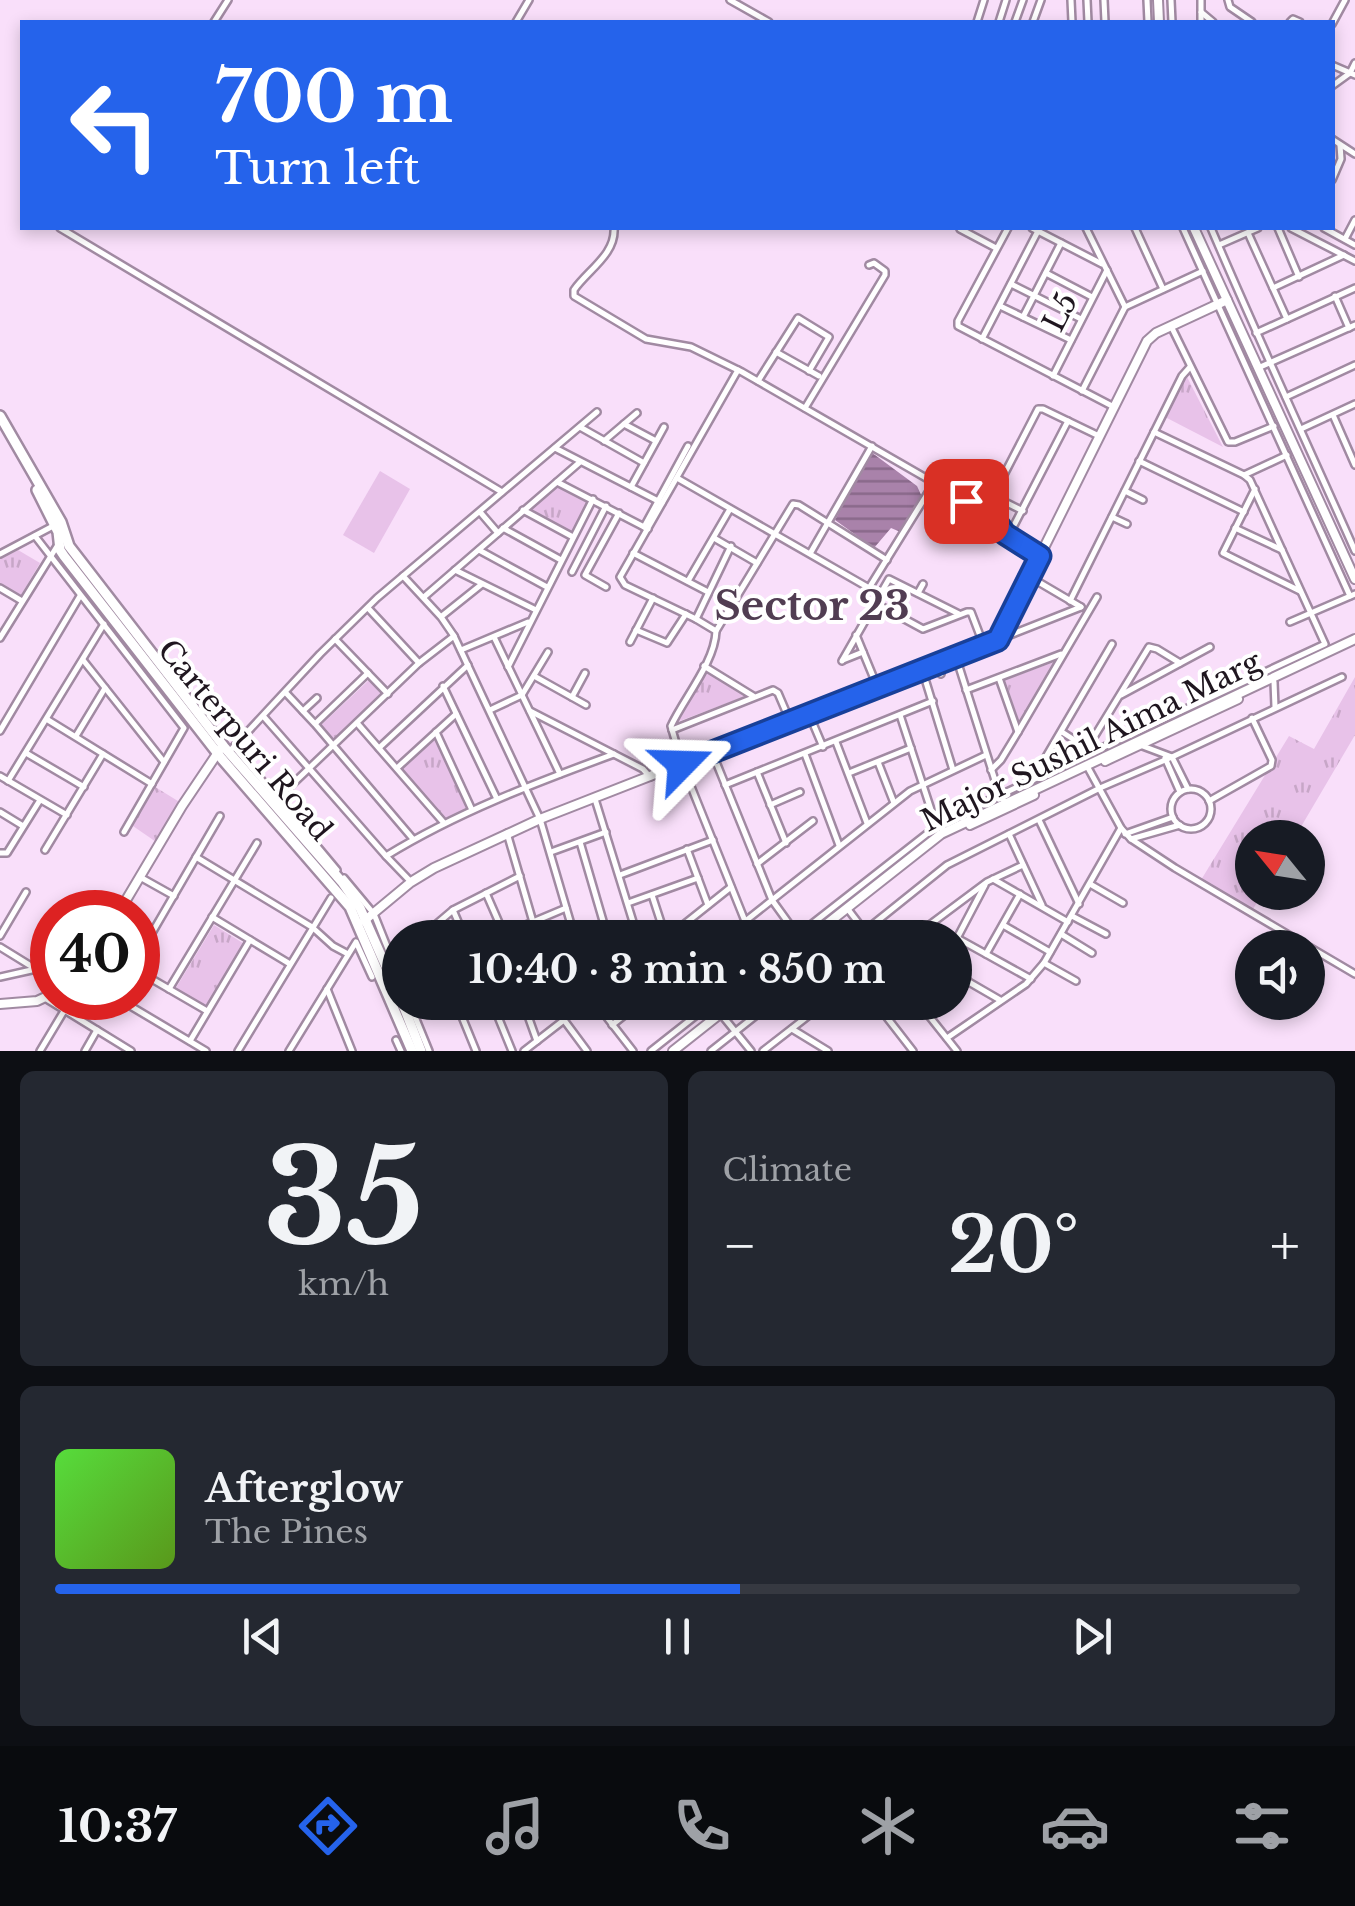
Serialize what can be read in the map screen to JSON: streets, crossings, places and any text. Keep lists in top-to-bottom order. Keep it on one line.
{"streets":{"main road":["Carterpuri Road"],"street":["L5","Major Sushil Aima Marg"]},"districts":["Sector 23"],"north":"top left","page":{"turn":["700 m","Turn left"],"limit":"40","trip":"10:40 · 3 min · 850 m","tile":[["35","km/h"],"Climate"],"heat":["−","20°","+"],"song":["Afterglow","The Pines"],"tabs":"10:37"}}
